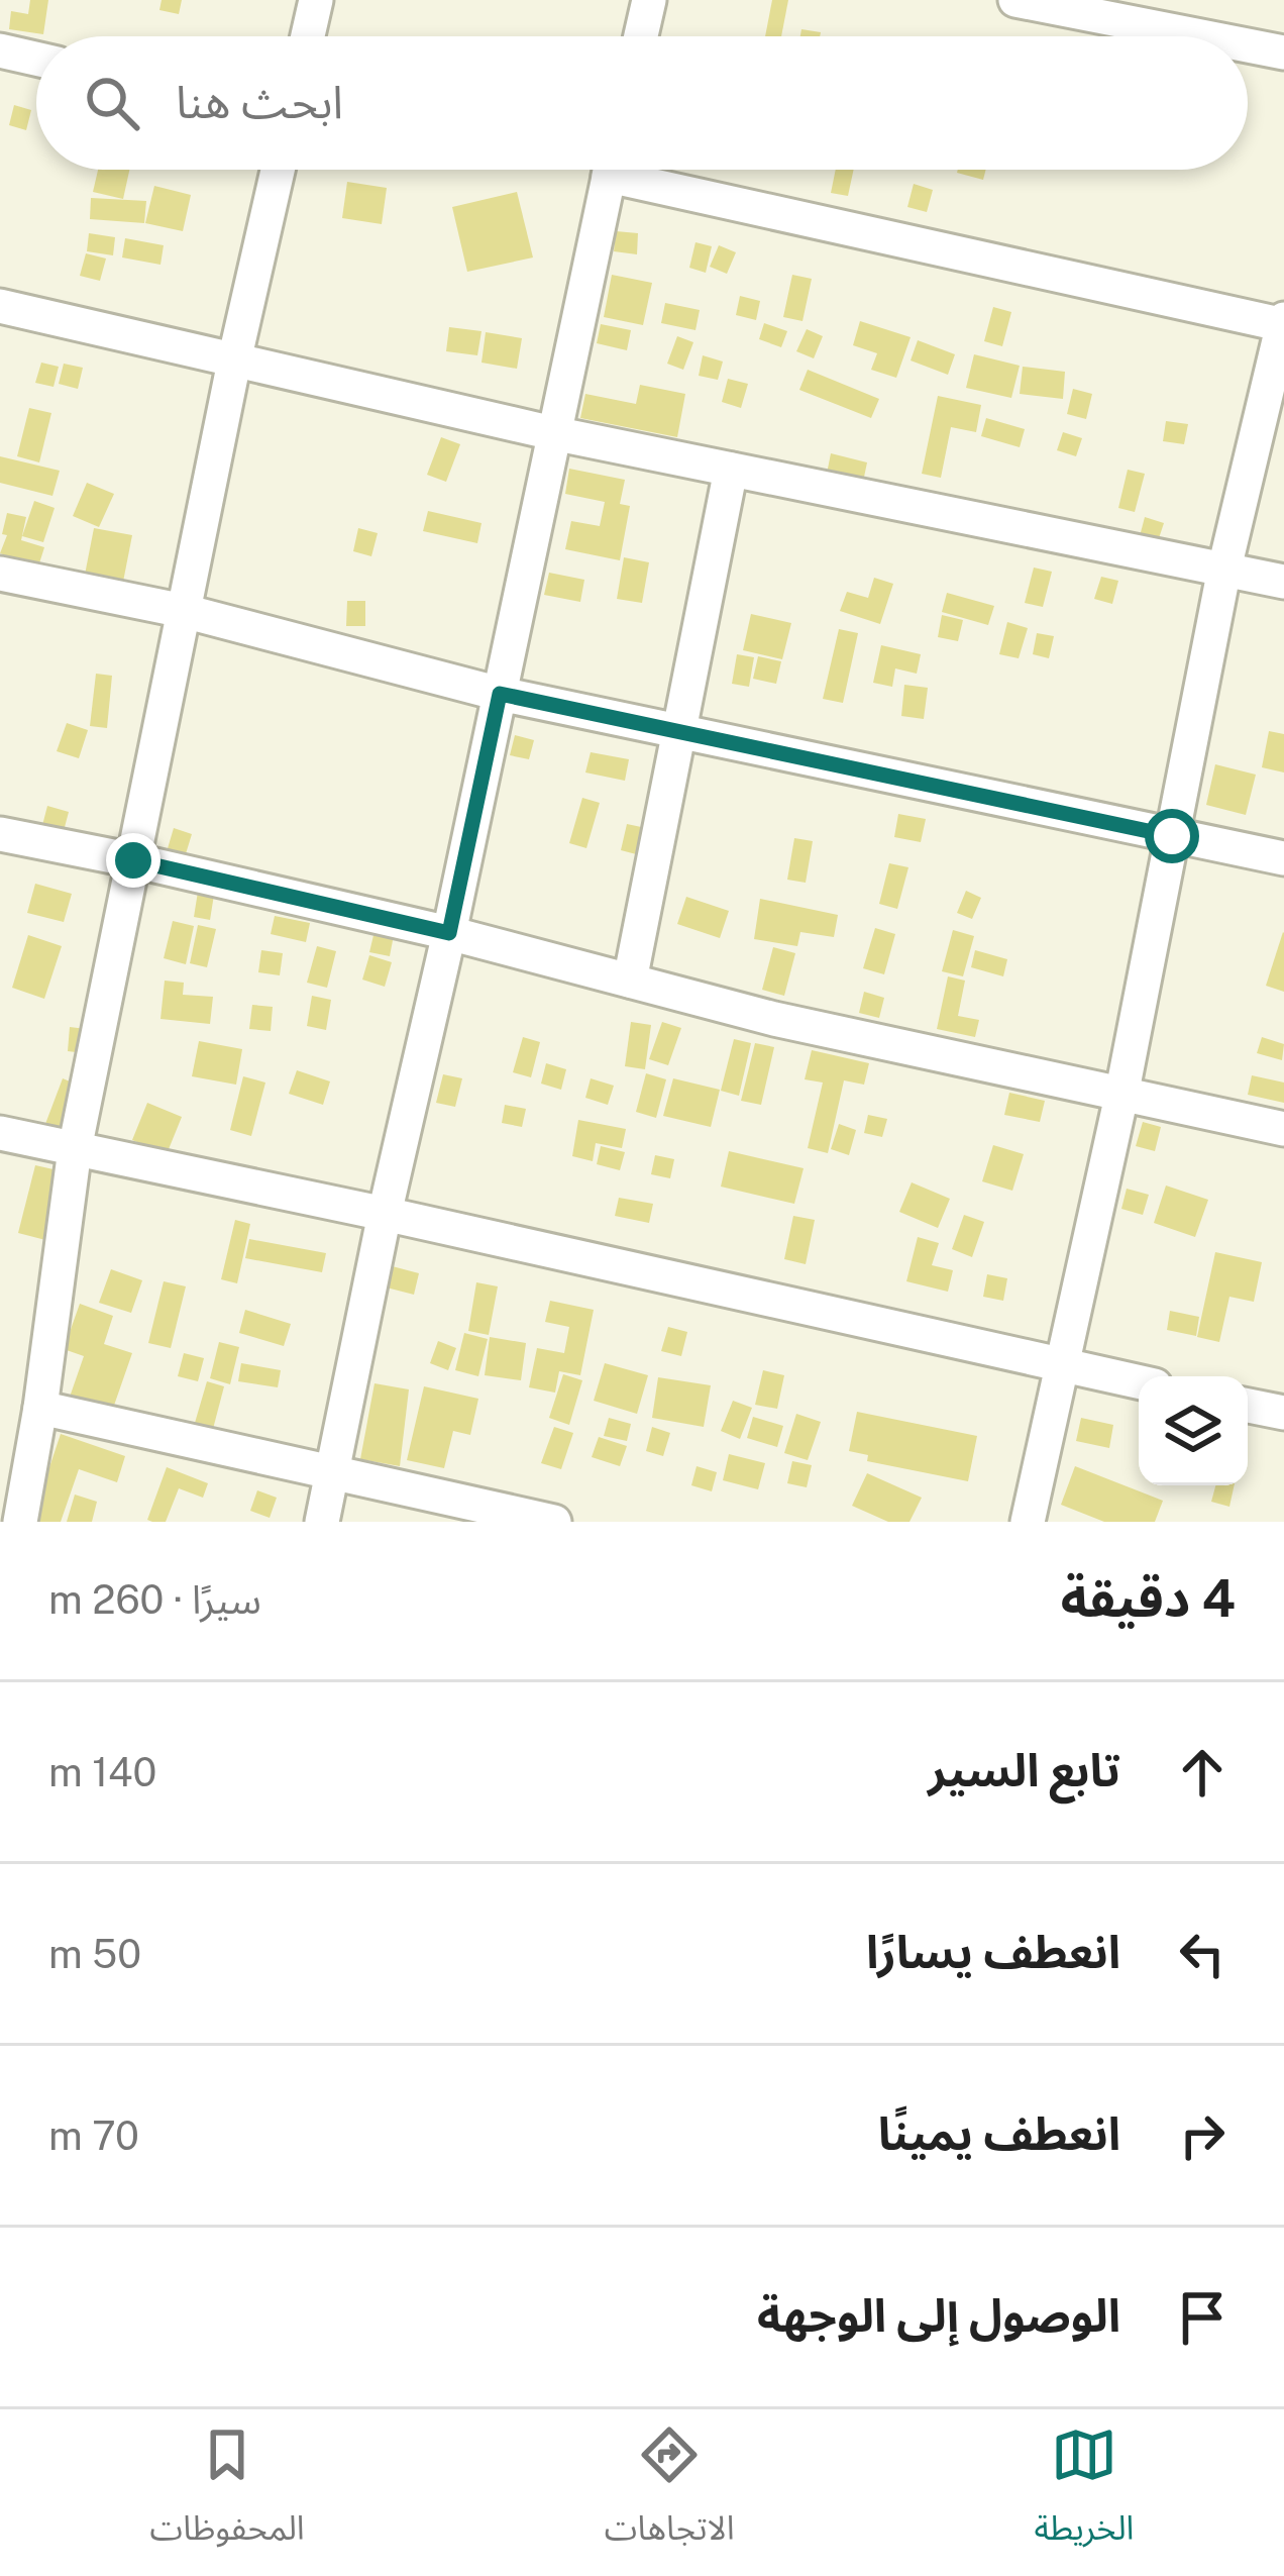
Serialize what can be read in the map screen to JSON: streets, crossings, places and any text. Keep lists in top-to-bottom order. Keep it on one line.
{"page":{"search":"ابحث هنا","heading":["4 دقيقة","سيرًا · 260 m"],"list":[["تابع السير","140 m"],["انعطف يسارًا","50 m"],["انعطف يمينًا","70 m"],"الوصول إلى الوجهة"],"nav":["الخريطة","الاتجاهات","المحفوظات"]}}
